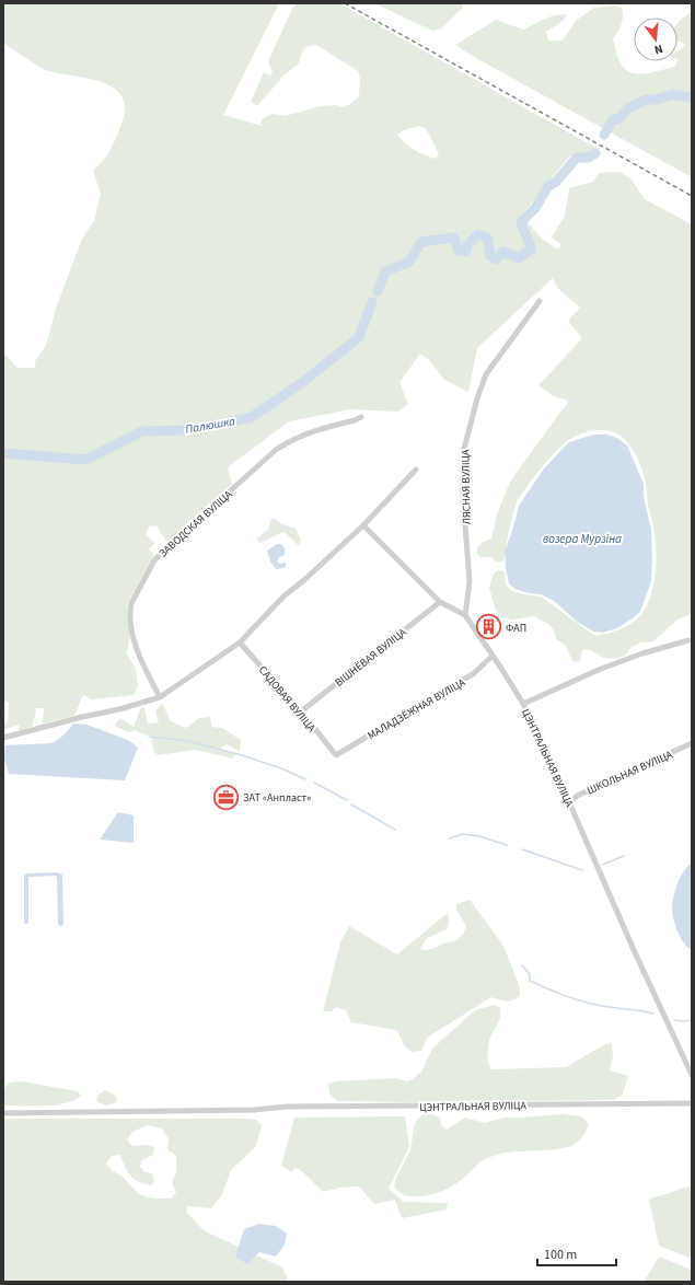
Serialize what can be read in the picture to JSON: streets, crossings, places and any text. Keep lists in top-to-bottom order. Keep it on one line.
{"streets":{"street":["ЛЯСНАЯ ВУЛІЦА","ЗАВОДСКАЯ ВУЛІЦА","ВІШНЁВАЯ ВУЛІЦА","САДОВАЯ ВУЛІЦА","МАЛАДЗЁЖНАЯ ВУЛІЦА","ЦЭНТРАЛЬНАЯ ВУЛІЦА","ШКОЛЬНАЯ ВУЛІЦА"]},"crossings":[["ЛЯСНАЯ ВУЛІЦА","ЦЭНТРАЛЬНАЯ ВУЛІЦА"],["ВІШНЁВАЯ ВУЛІЦА","САДОВАЯ ВУЛІЦА"],["ВІШНЁВАЯ ВУЛІЦА","ЦЭНТРАЛЬНАЯ ВУЛІЦА"],["САДОВАЯ ВУЛІЦА","МАЛАДЗЁЖНАЯ ВУЛІЦА"],["МАЛАДЗЁЖНАЯ ВУЛІЦА","ЦЭНТРАЛЬНАЯ ВУЛІЦА"],["ЦЭНТРАЛЬНАЯ ВУЛІЦА","ШКОЛЬНАЯ ВУЛІЦА"]],"water":["Палюшка","возера Мурзіна"],"places":{"building":["ФАП"],"office":["ЗАТ «Анпласт»"]},"scale_bar":"100 m","north":"bottom"}
